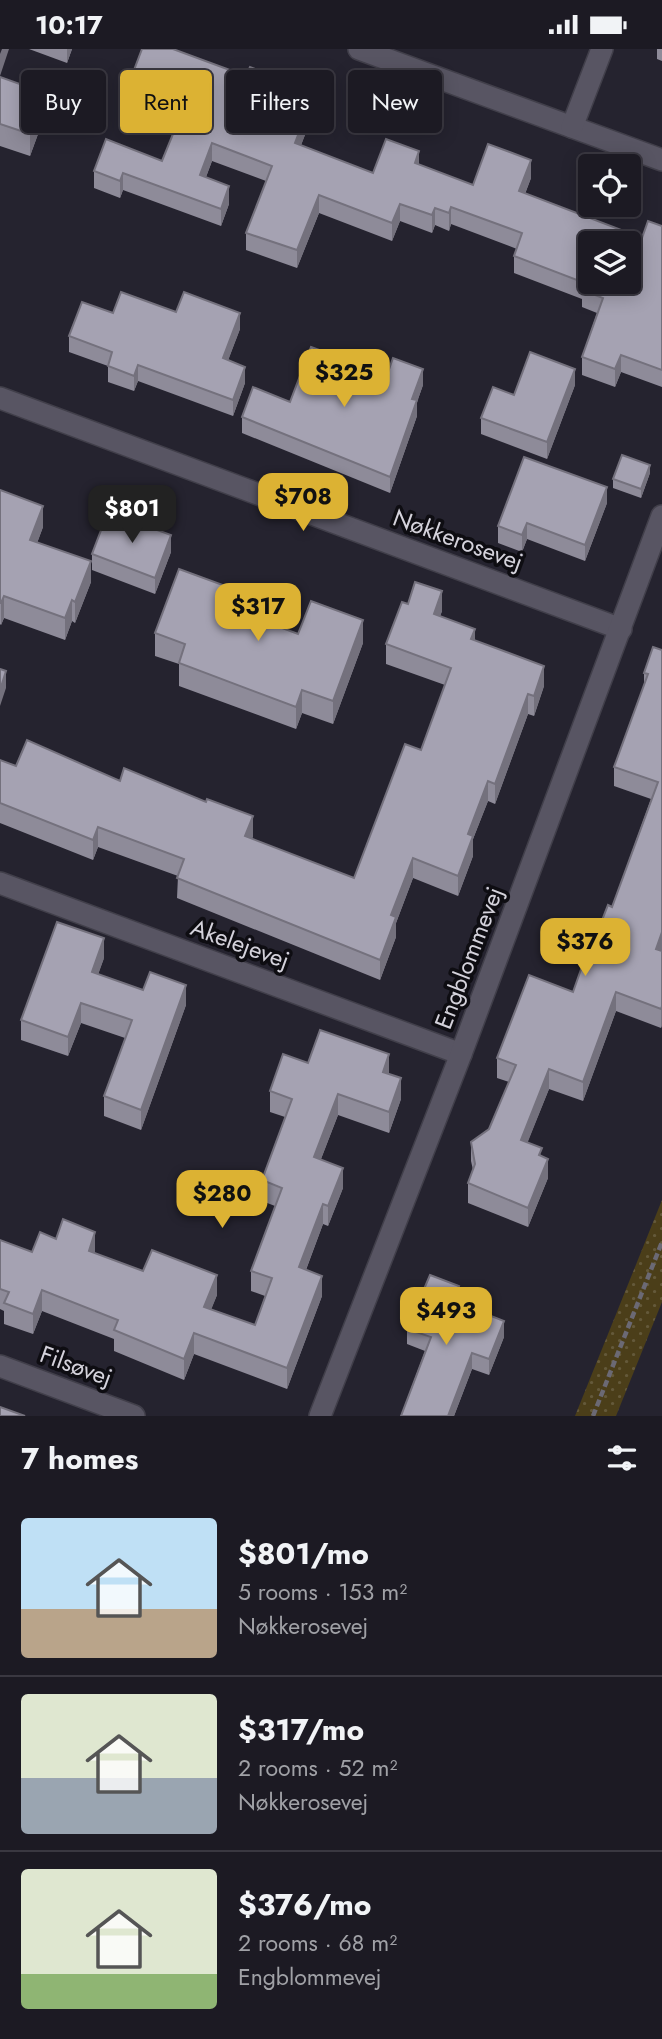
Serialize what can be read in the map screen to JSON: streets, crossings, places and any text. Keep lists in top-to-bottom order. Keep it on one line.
{"streets":{"street":["Nøkkerosevej","Akelejevej","Engblommevej","Filsøvej"]},"crossings":[["Nøkkerosevej","Engblommevej"],["Akelejevej","Engblommevej"]],"page":{"status":"10:17","chip":["Buy","Rent","Filters","New"],"price":["$325","$708","$801","$317","$376","$280","$493"],"heading":"7 homes","list":[{"name":"$801/mo","note":"5 rooms · 153 m² · Nøkkerosevej"},{"name":"$317/mo","note":"2 rooms · 52 m² · Nøkkerosevej"},{"name":"$376/mo","note":"2 rooms · 68 m² · Engblommevej"}]}}
